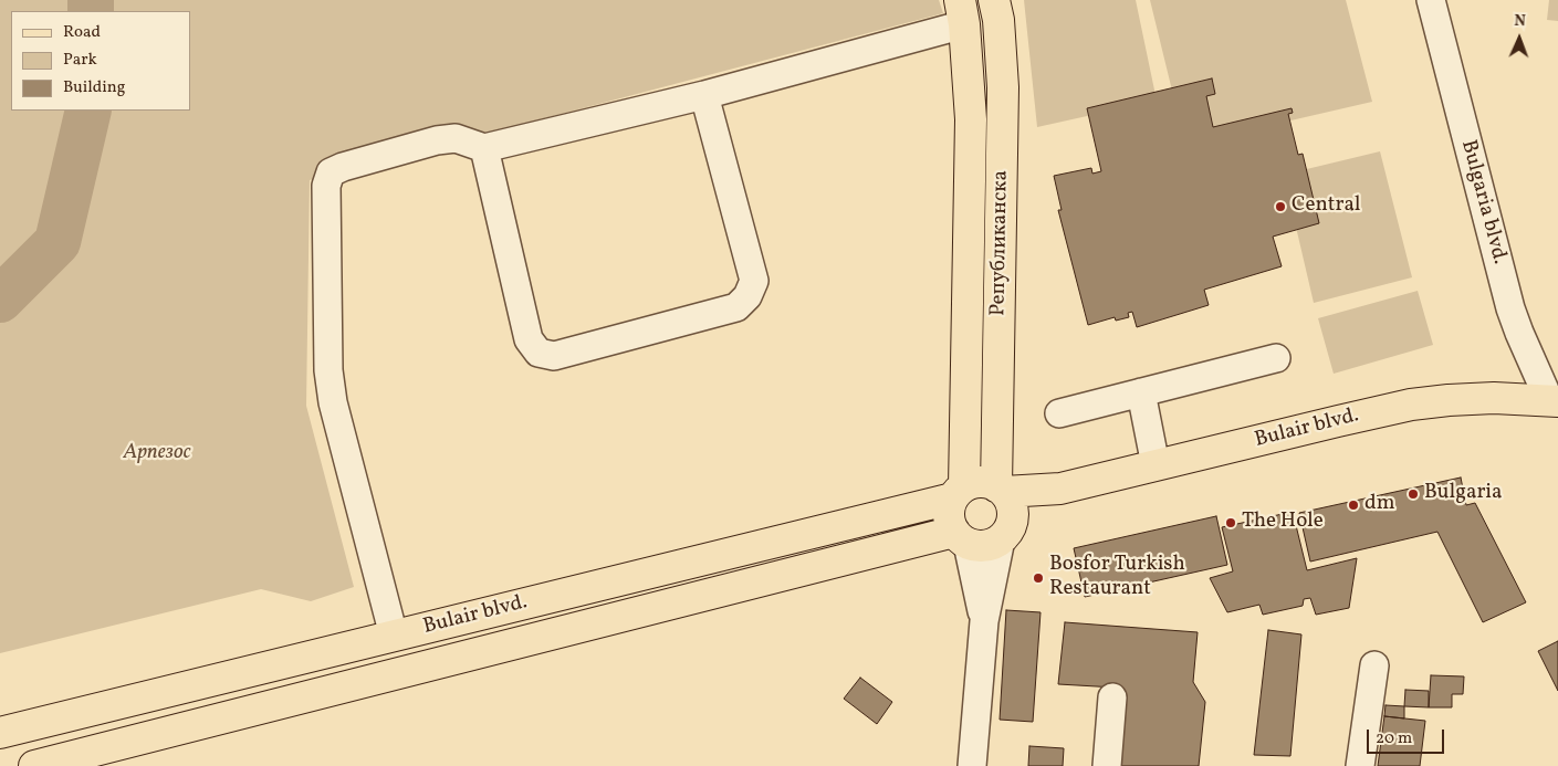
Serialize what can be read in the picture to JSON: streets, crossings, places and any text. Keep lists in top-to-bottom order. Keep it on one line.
{"streets":{"main road":["Републиканска","Bulair blvd."],"street":["Bulgaria blvd."]},"crossings":[["Bulgaria blvd.","Bulair blvd."],["Републиканска","Bulair blvd."]],"parks":["Арпезос"],"places":["Central","Bulgaria","dm","The Hole","Bosfor Turkish Restaurant"],"legend":["Road","Park","Building"],"scale_bar":"20 m","north":"top"}
